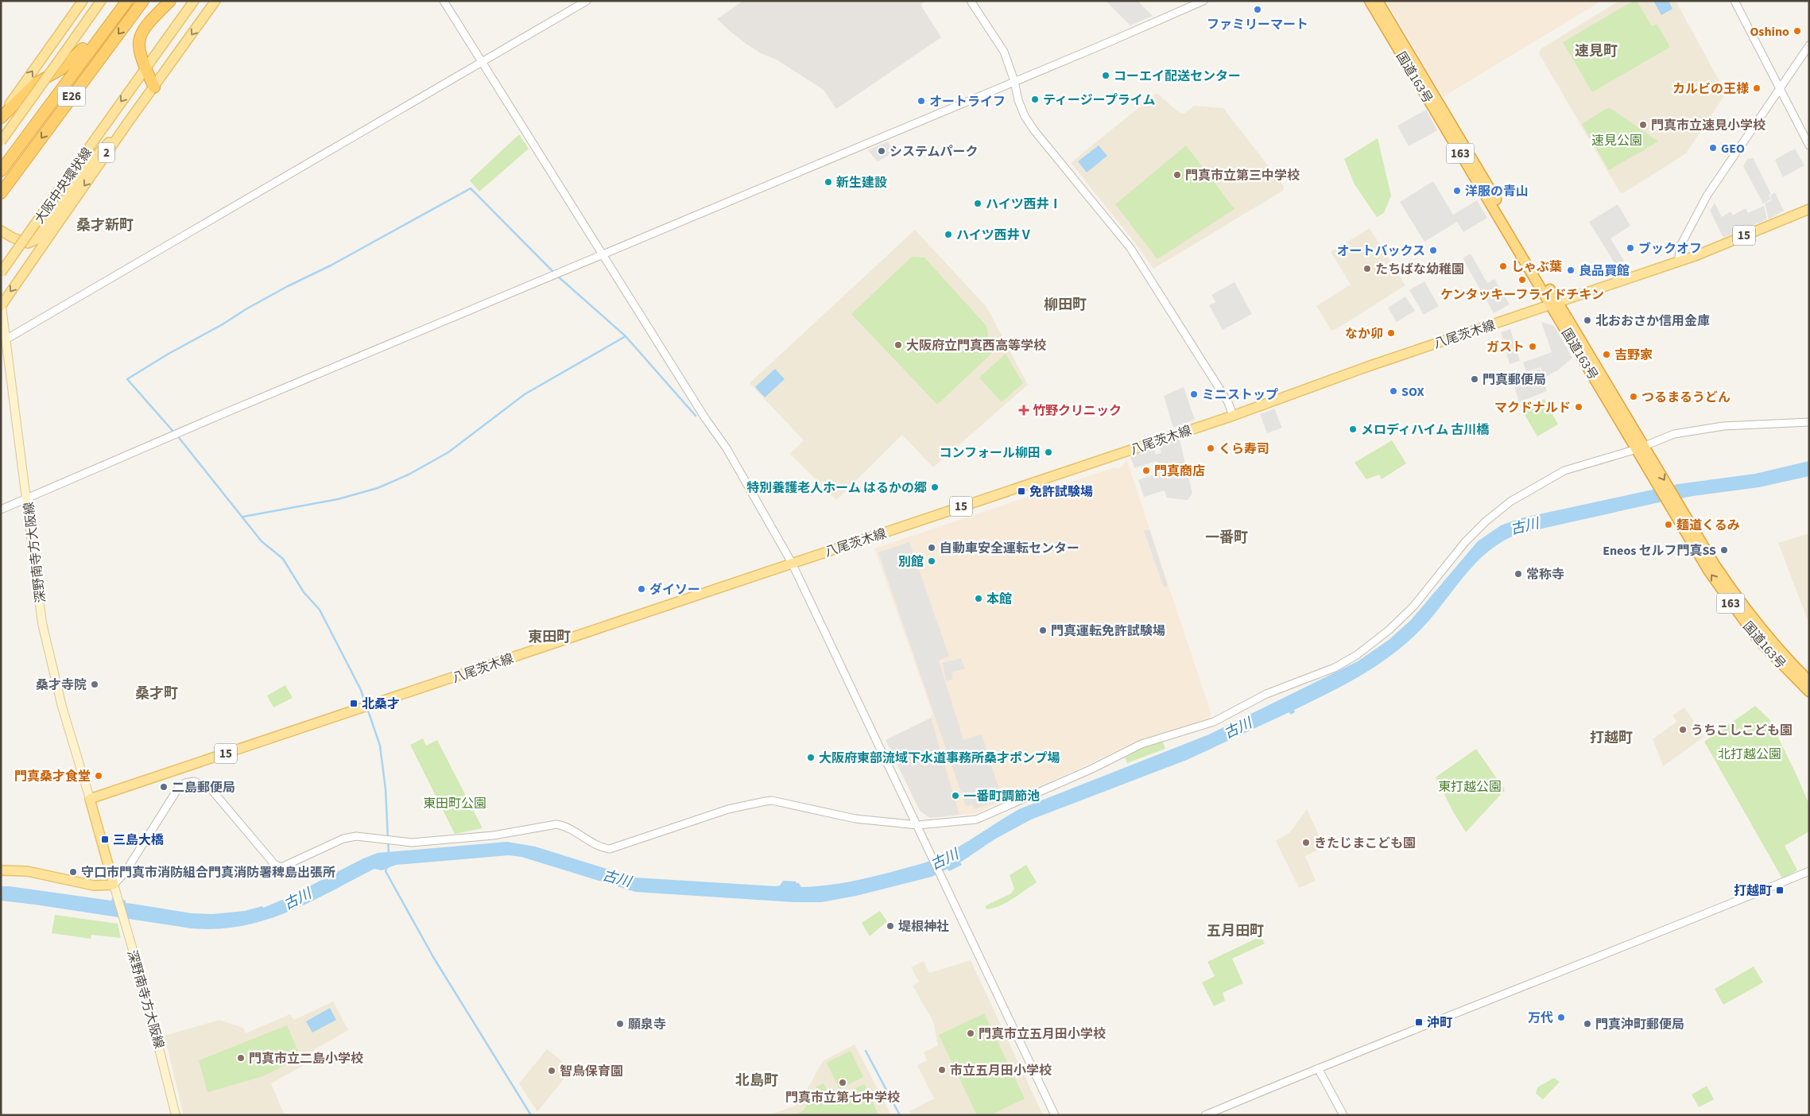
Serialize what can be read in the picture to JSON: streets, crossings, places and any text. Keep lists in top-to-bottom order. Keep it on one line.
{"streets":{"highway":["国道163号","E26","163"],"main road":["2","大阪中央環状線","15","八尾茨木線","深野南寺方大阪線"]},"crossings":[["国道163号","八尾茨木線"],["2","深野南寺方大阪線"],["八尾茨木線","深野南寺方大阪線"]],"districts":["速見町","桑才新町","柳田町","一番町","東田町","桑才町","打越町","五月田町","北島町"],"water":["古川"],"parks":["速見公園","北打越公園","東打越公園","東田町公園"],"places":{"other":["ファミリーマート","Oshino","コーエイ配送センター","カルビの王様","ティージープライム","オートライフ","門真市立速見小学校","GEO","システムパーク","門真市立第三中学校","新生建設","洋服の青山","ハイツ西井Ⅰ","ハイツ西井Ⅴ","ブックオフ","オートバックス","しゃぶ葉","たちばな幼稚園","良品買館","ケンタッキーフライドチキン","北おおさか信用金庫","なか卯","大阪府立門真西高等学校","ガスト","吉野家","門真郵便局","SOX","ミニストップ","つるまるうどん","マクドナルド","メロディハイム 古川橋","くら寿司","コンフォール柳田","門真商店","特別養護老人ホーム はるかの郷","麺道くるみ","自動車安全運転センター","Eneos セルフ門真SS","別館","常称寺","ダイソー","本館","門真運転免許試験場","桑才寺院","うちこしこども園","大阪府東部流域下水道事務所桑才ポンプ場","門真桑才食堂","二島郵便局","一番町調節池","きたじまこども園","守口市門真市消防組合門真消防署稗島出張所","堤根神社","万代","願泉寺","門真沖町郵便局","門真市立五月田小学校","門真市立二島小学校","市立五月田小学校","智鳥保育園","門真市立第七中学校"],"health":["竹野クリニック"],"transit":["免許試験場","北桑才","三島大橋","打越町","沖町"]}}
